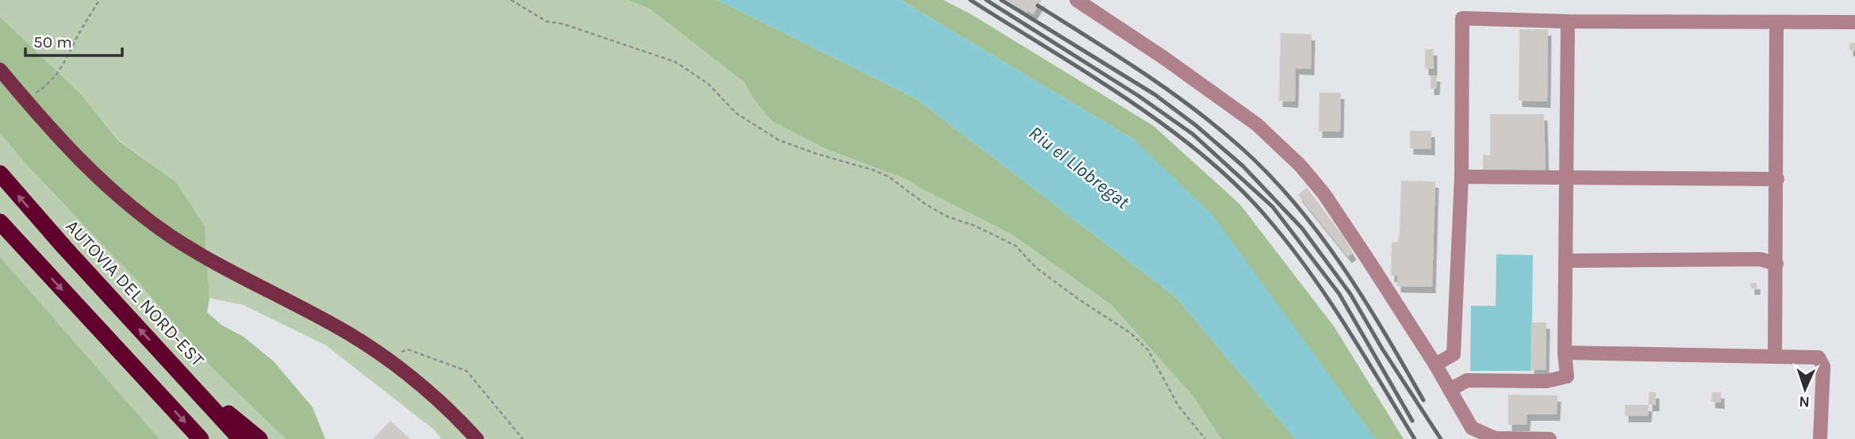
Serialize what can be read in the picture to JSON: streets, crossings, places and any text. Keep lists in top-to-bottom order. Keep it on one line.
{"streets":{"highway":["AUTOVIA DEL NORD-EST"]},"water":["Riu el Llobregat"],"scale_bar":"50 m","north":"bottom"}
